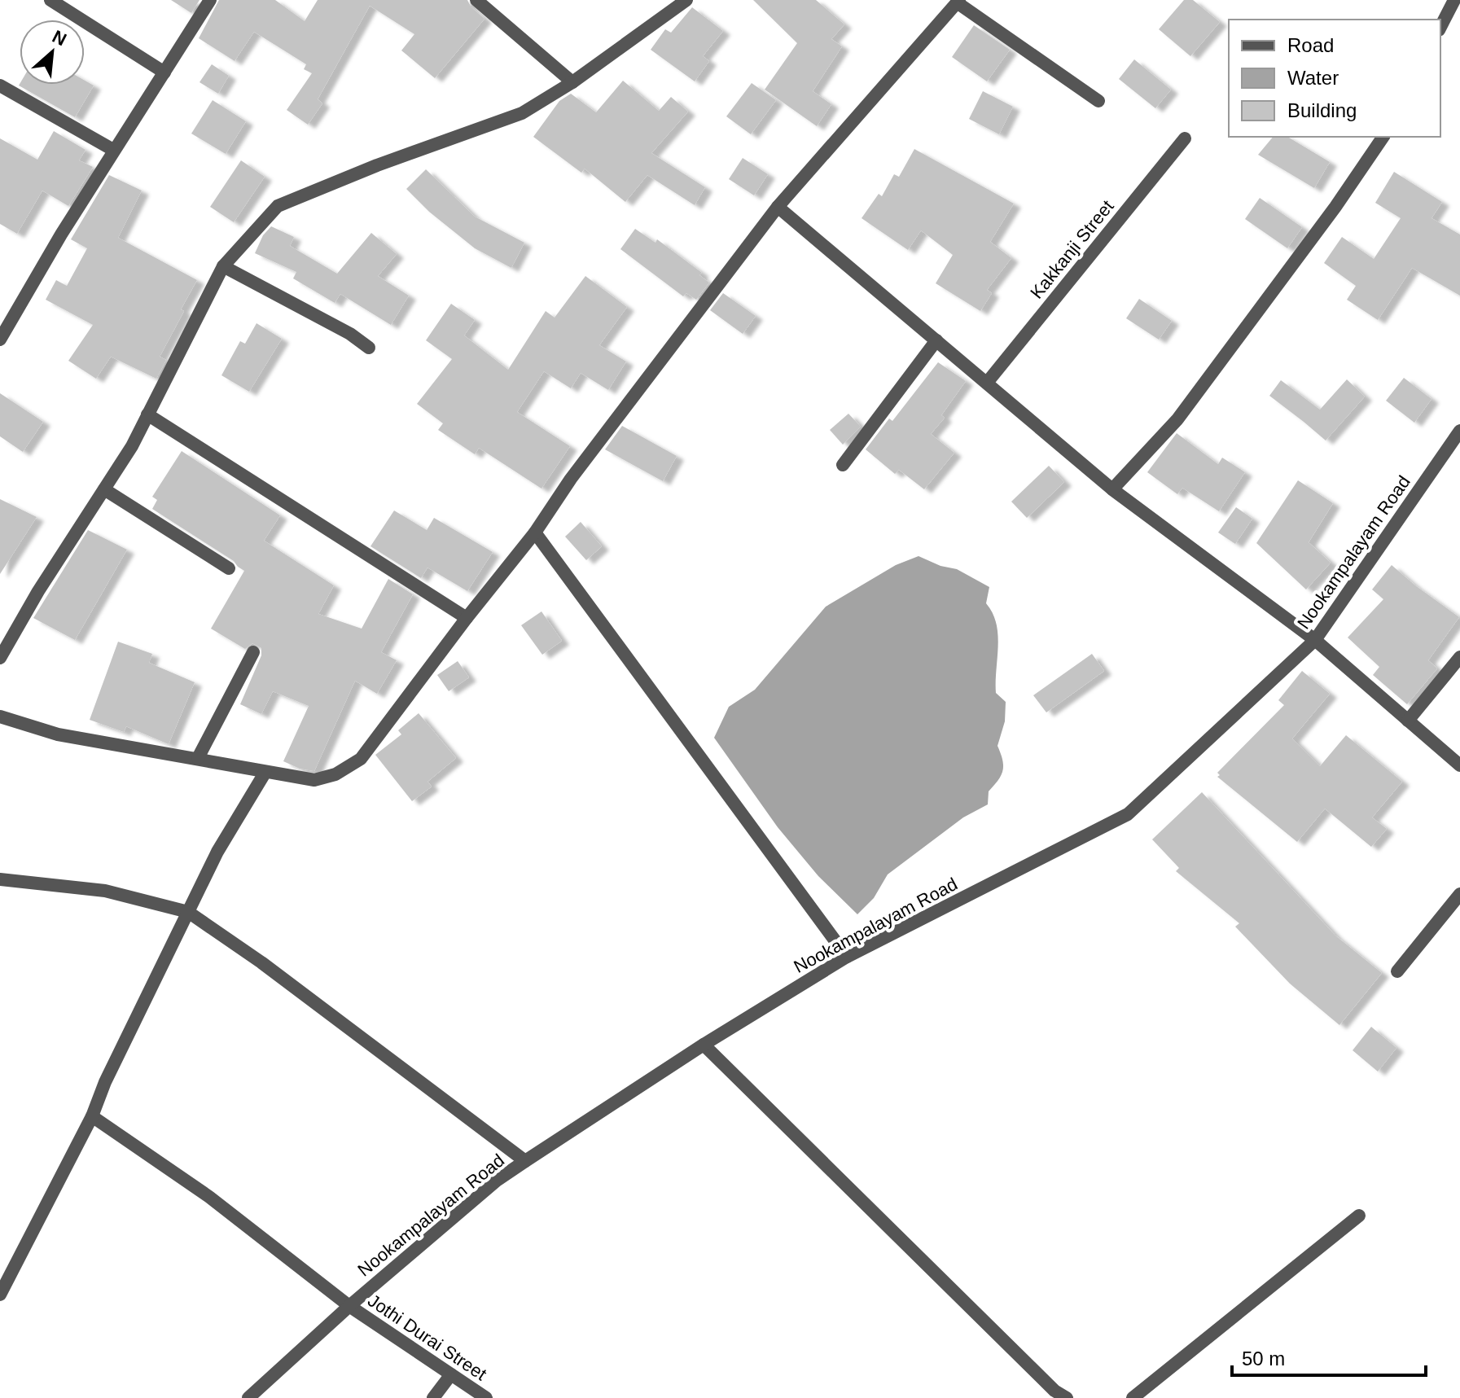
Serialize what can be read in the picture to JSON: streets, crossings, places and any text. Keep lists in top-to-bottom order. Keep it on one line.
{"streets":{"street":["Kakkanji Street","Nookampalayam Road","Jothi Durai Street"]},"crossings":[["Nookampalayam Road","Jothi Durai Street"]],"legend":["Road","Water","Building"],"scale_bar":"50 m","north":"top right"}
